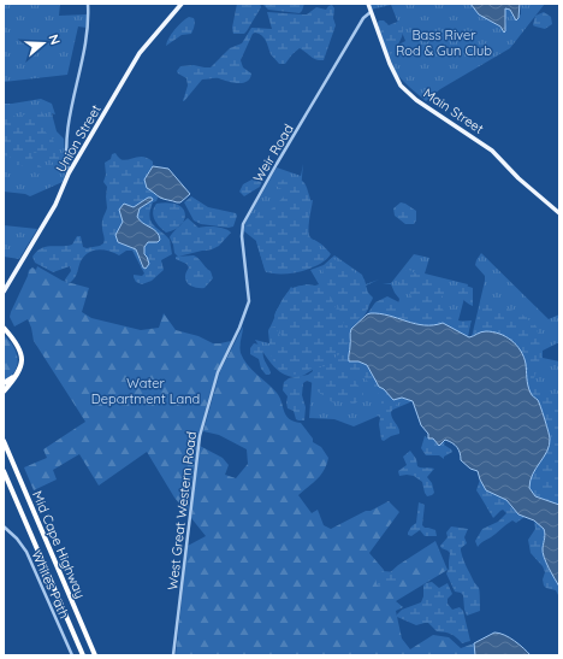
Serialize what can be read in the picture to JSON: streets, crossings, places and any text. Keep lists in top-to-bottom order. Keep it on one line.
{"streets":{"highway":["Mid Cape Highway"],"main road":["Main Street","Union Street"],"street":["Weir Road","West Great Western Road","Whites Path"]},"crossings":[["Main Street","Weir Road"],["Weir Road","West Great Western Road"]],"parks":["Bass River Rod & Gun Club","Water Department Land"],"north":"right"}
